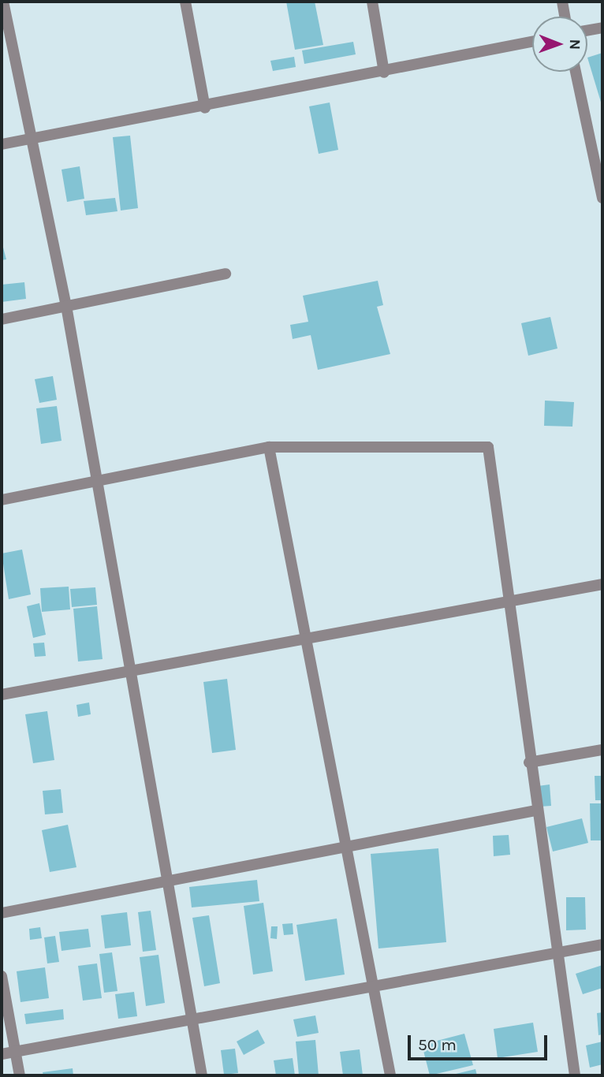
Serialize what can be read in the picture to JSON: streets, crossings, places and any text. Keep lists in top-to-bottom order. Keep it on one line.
{"scale_bar":"50 m","north":"right"}
